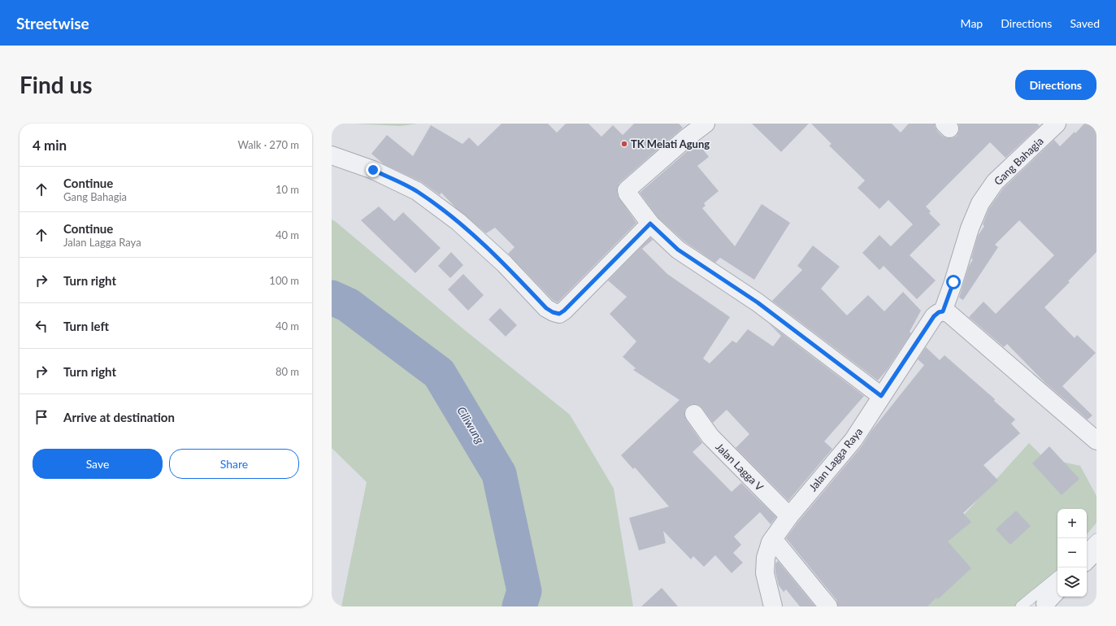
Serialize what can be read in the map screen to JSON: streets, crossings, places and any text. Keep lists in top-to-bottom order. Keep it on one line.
{"streets":{"street":["Gang Bahagia","Jalan Lagga Raya","Jalan Lagga V"]},"crossings":[["Gang Bahagia","Jalan Lagga Raya"],["Jalan Lagga Raya","Jalan Lagga V"]],"water":["Ciliwung"],"places":["TK Melati Agung"],"page":{"header":"Streetwise","nav":["Map","Directions","Saved"],"buttons":["Directions",["Save","Share"]],"title":"Find us","heading":["4 min","Walk · 270 m"],"list":[["Continue","Gang Bahagia","10 m"],["Continue","Jalan Lagga Raya","40 m"],["Turn right","100 m"],["Turn left","40 m"],["Turn right","80 m"],"Arrive at destination"],"map_buttons":["+","−"]}}
